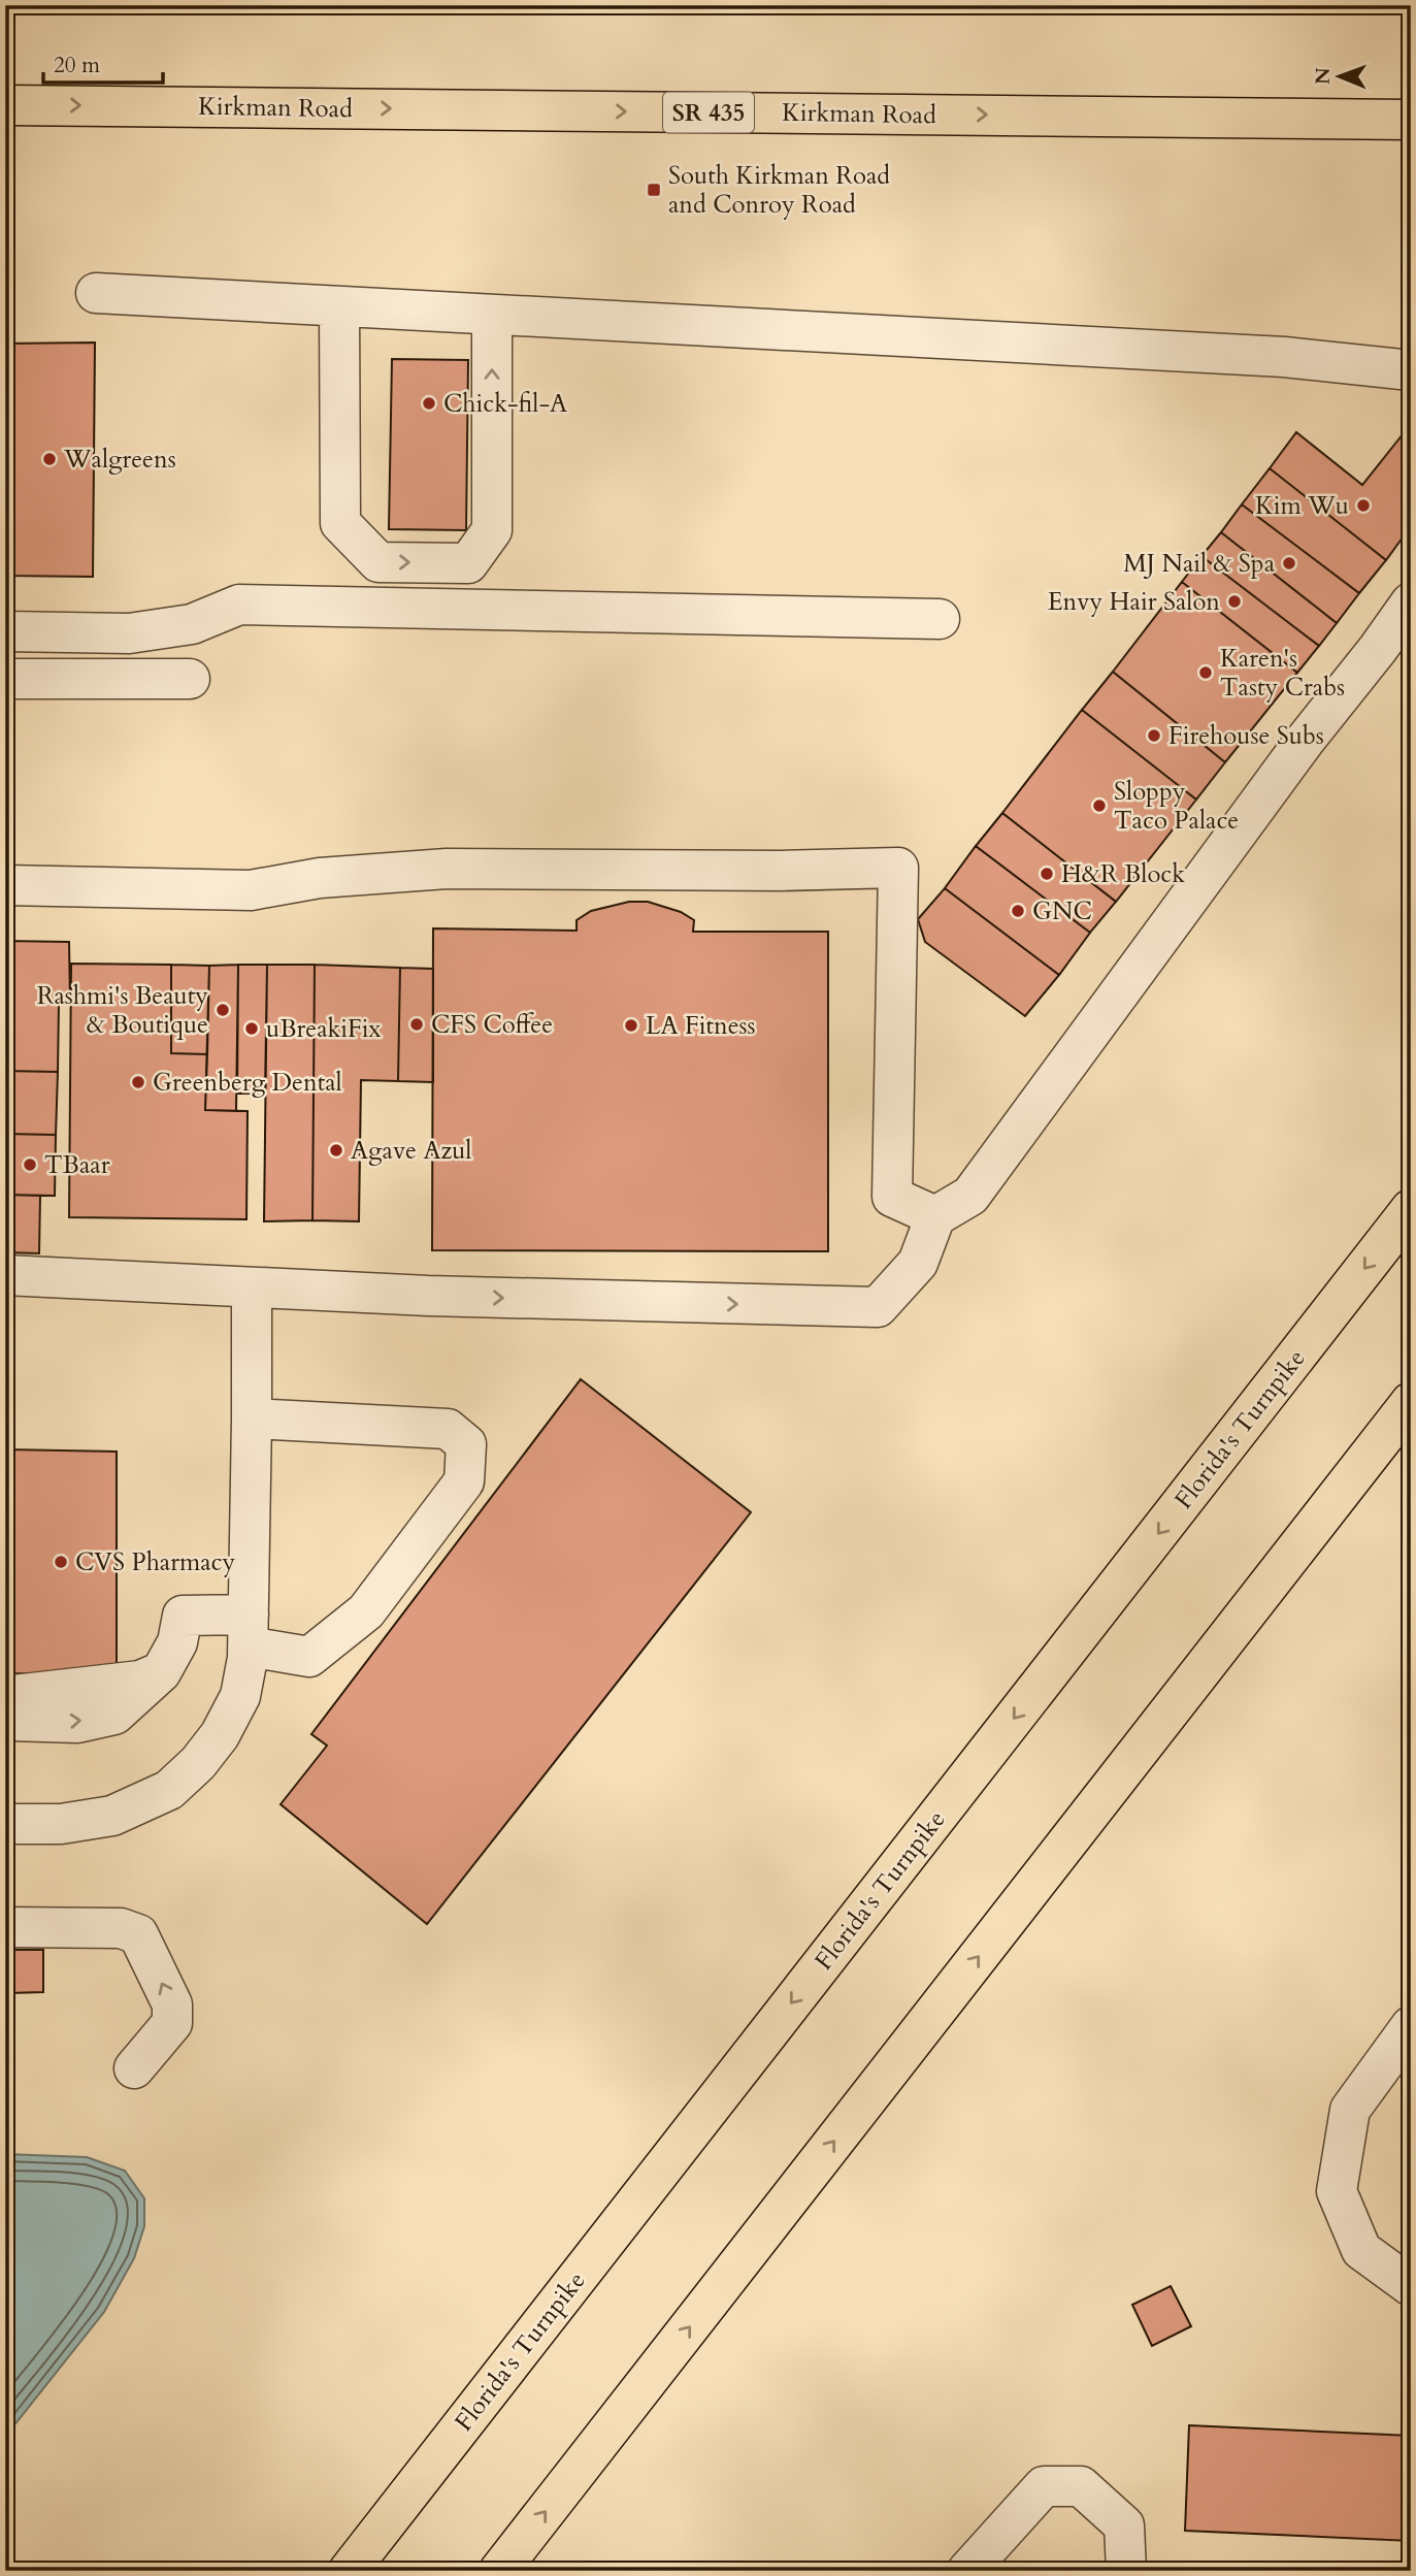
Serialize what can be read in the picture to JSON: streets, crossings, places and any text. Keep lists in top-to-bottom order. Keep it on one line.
{"streets":{"main road":["Kirkman Road","SR 435","Florida's Turnpike"]},"one_way":["Kirkman Road"],"places":{"transit":["South Kirkman Road and Conroy Road"],"other":["Chick-fil-A","Walgreens","Kim Wu","MJ Nail & Spa","Envy Hair Salon","Karen's Tasty Crabs","Firehouse Subs","Sloppy Taco Palace","H&R Block","GNC","Rashmi's Beauty & Boutique","CFS Coffee","LA Fitness","uBreakiFix","Greenberg Dental","Agave Azul","TBaar","CVS Pharmacy"]},"scale_bar":"20 m","north":"left"}
